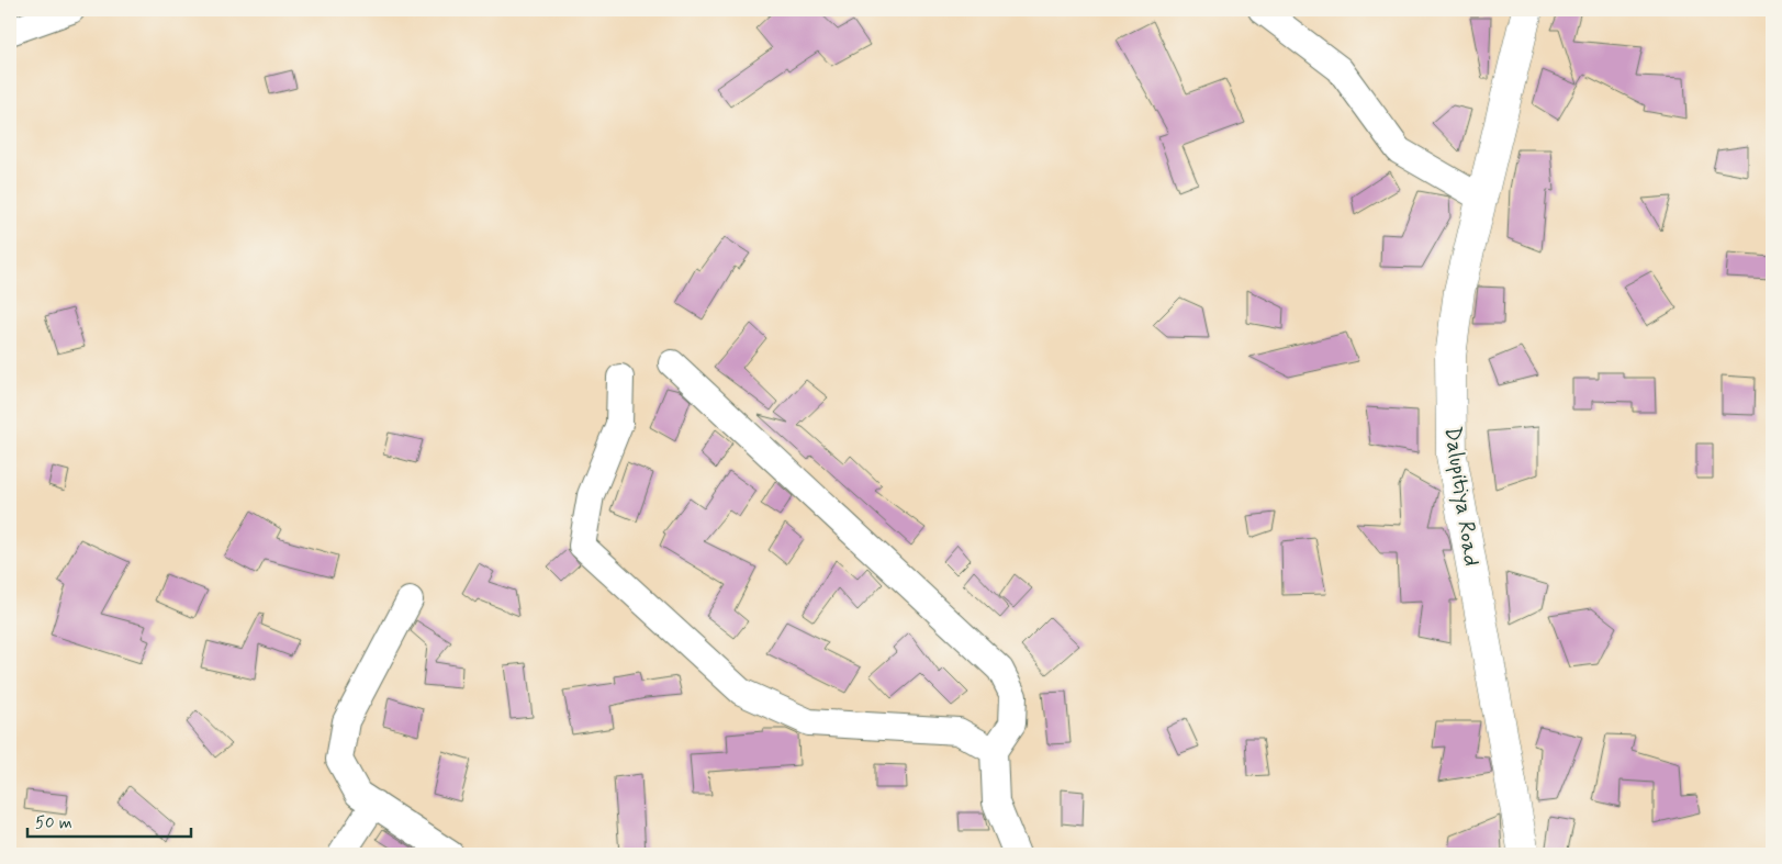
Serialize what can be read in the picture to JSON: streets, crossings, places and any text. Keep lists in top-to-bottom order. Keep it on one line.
{"streets":{"street":["Dalupitiya Road"]},"scale_bar":"50 m"}
